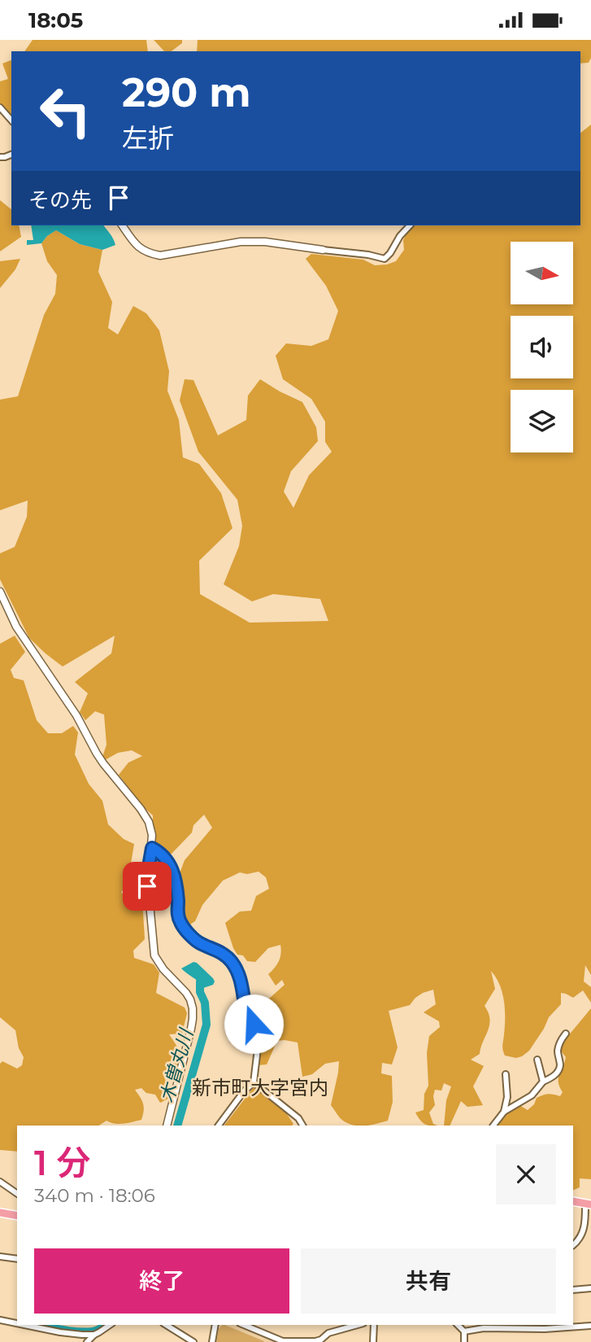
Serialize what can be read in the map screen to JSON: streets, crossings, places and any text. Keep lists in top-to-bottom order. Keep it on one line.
{"districts":["新市町大字宮内"],"water":["木曽丸川"],"north":"right","page":{"status":"18:05","turn":["290 m","左折"],"then":"その先","heading":["1 分","340 m · 18:06"],"buttons":["終了","共有"]}}
